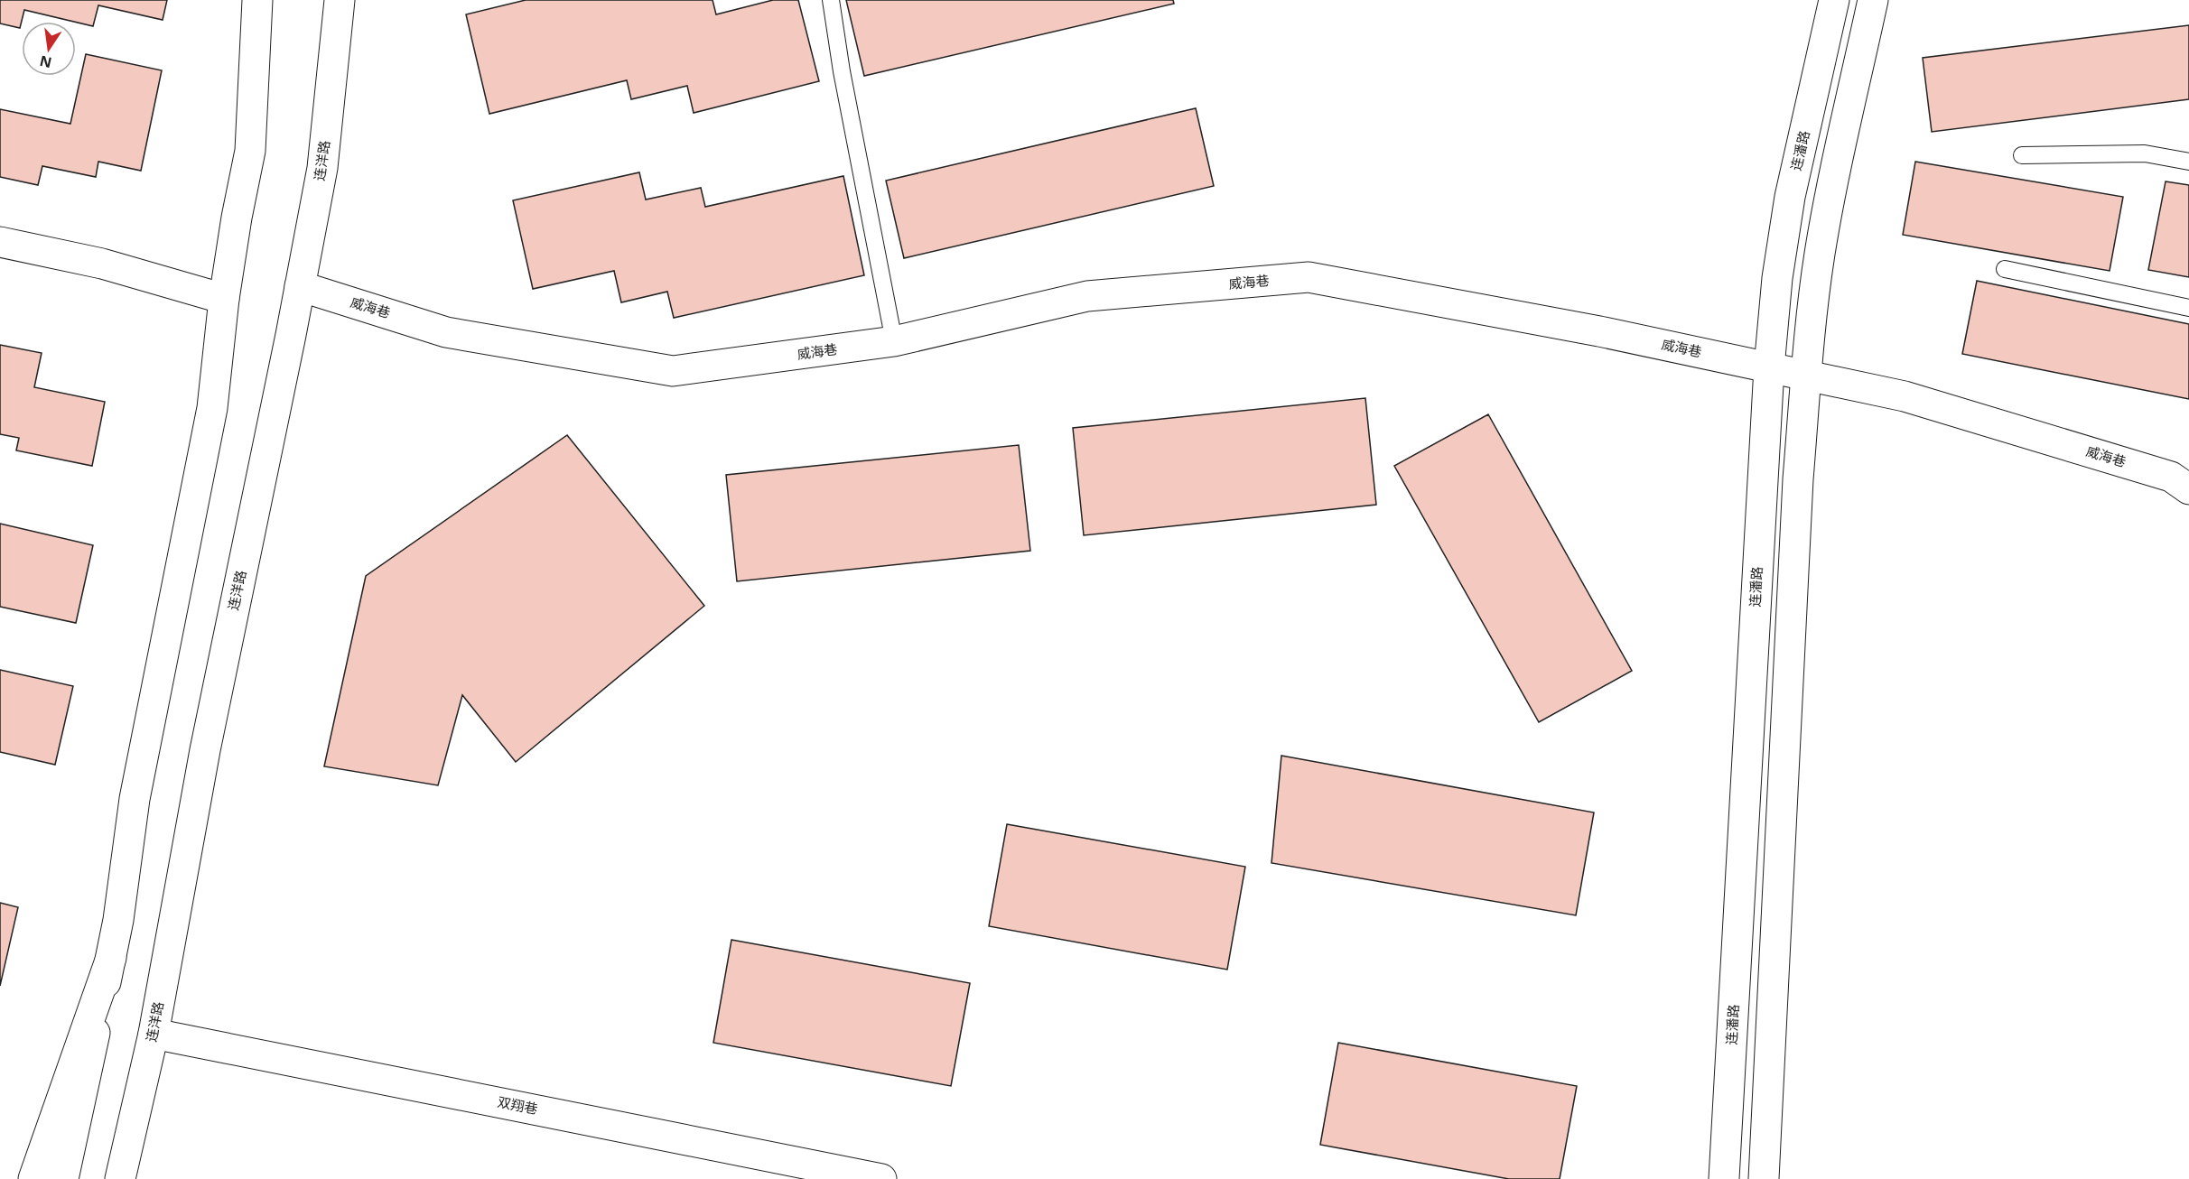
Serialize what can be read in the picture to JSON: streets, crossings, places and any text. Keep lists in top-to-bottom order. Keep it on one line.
{"streets":{"main road":["连潘路","连洋路","威海巷","双翔巷"]},"crossings":[["连潘路","威海巷"],["连洋路","威海巷"],["连洋路","双翔巷"]],"north":"bottom"}
